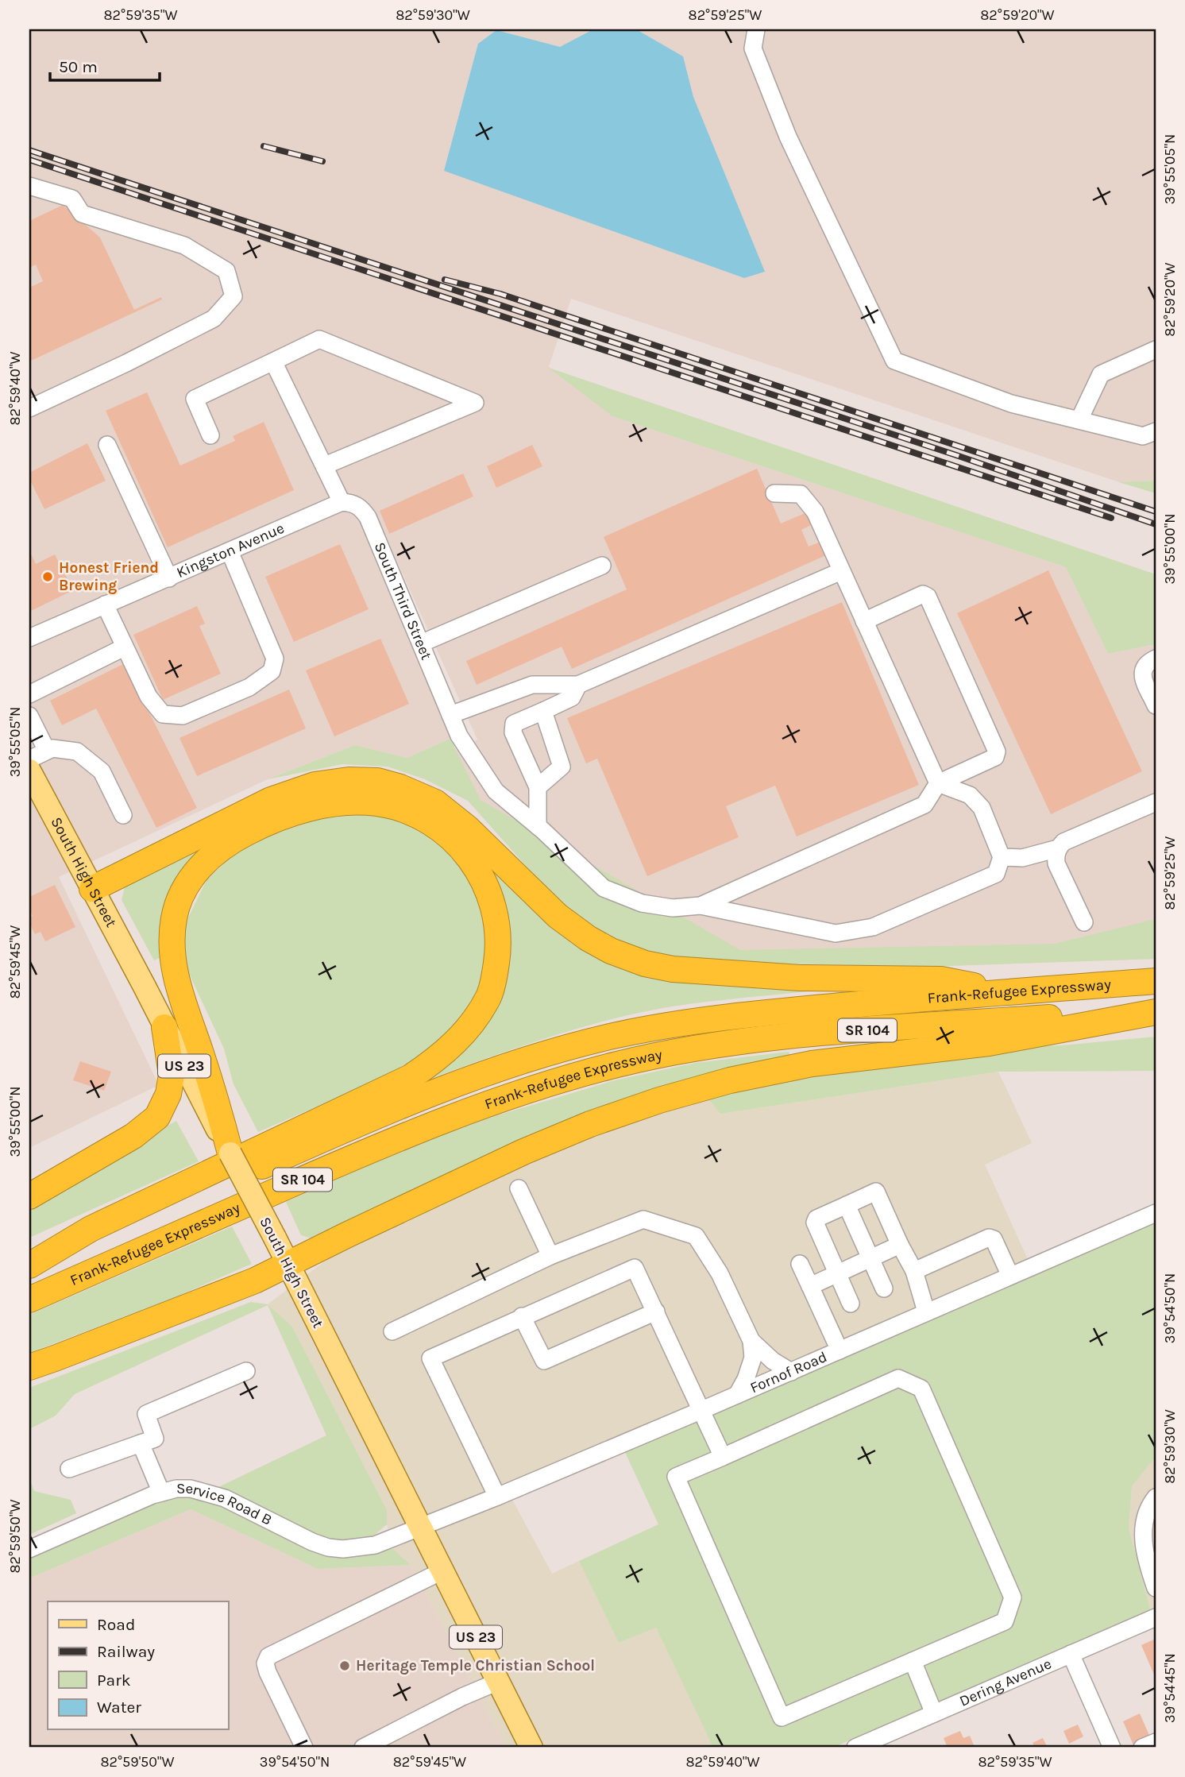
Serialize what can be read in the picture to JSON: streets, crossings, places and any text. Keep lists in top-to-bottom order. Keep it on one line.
{"streets":{"highway":["Frank-Refugee Expressway","SR 104"],"main road":["South High Street","US 23"],"street":["Kingston Avenue","South Third Street","Fornof Road","Service Road B","Dering Avenue"]},"crossings":[["Kingston Avenue","South Third Street"],["South High Street","Fornof Road"],["South High Street","Service Road B"],["Fornof Road","Service Road B"]],"places":["Honest Friend Brewing","Heritage Temple Christian School"],"legend":["Road","Railway","Park","Water"],"scale_bar":"50 m","coordinates":["82°59'35\"W","82°59'30\"W","82°59'25\"W","82°59'20\"W","39°55'05\"N","82°59'40\"W","39°55'00\"N","82°59'45\"W","39°54'50\"N","82°59'50\"W","39°54'45\"N"]}
